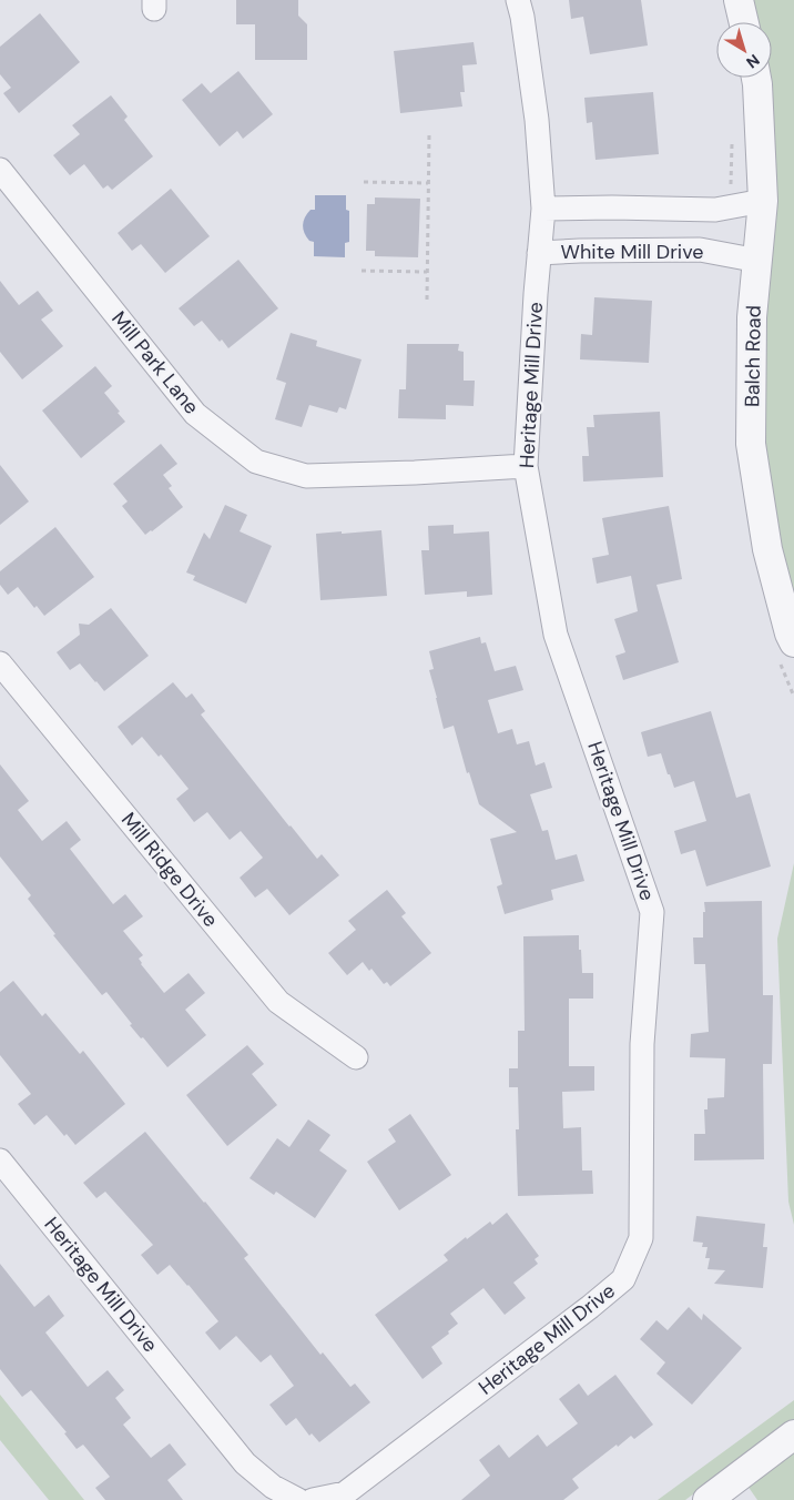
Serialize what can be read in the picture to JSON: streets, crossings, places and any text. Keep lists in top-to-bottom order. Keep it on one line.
{"streets":{"street":["White Mill Drive","Balch Road","Mill Park Lane","Heritage Mill Drive","Mill Ridge Drive"]},"crossings":[["White Mill Drive","Balch Road"],["White Mill Drive","Heritage Mill Drive"],["Mill Park Lane","Heritage Mill Drive"]],"north":"bottom right"}
